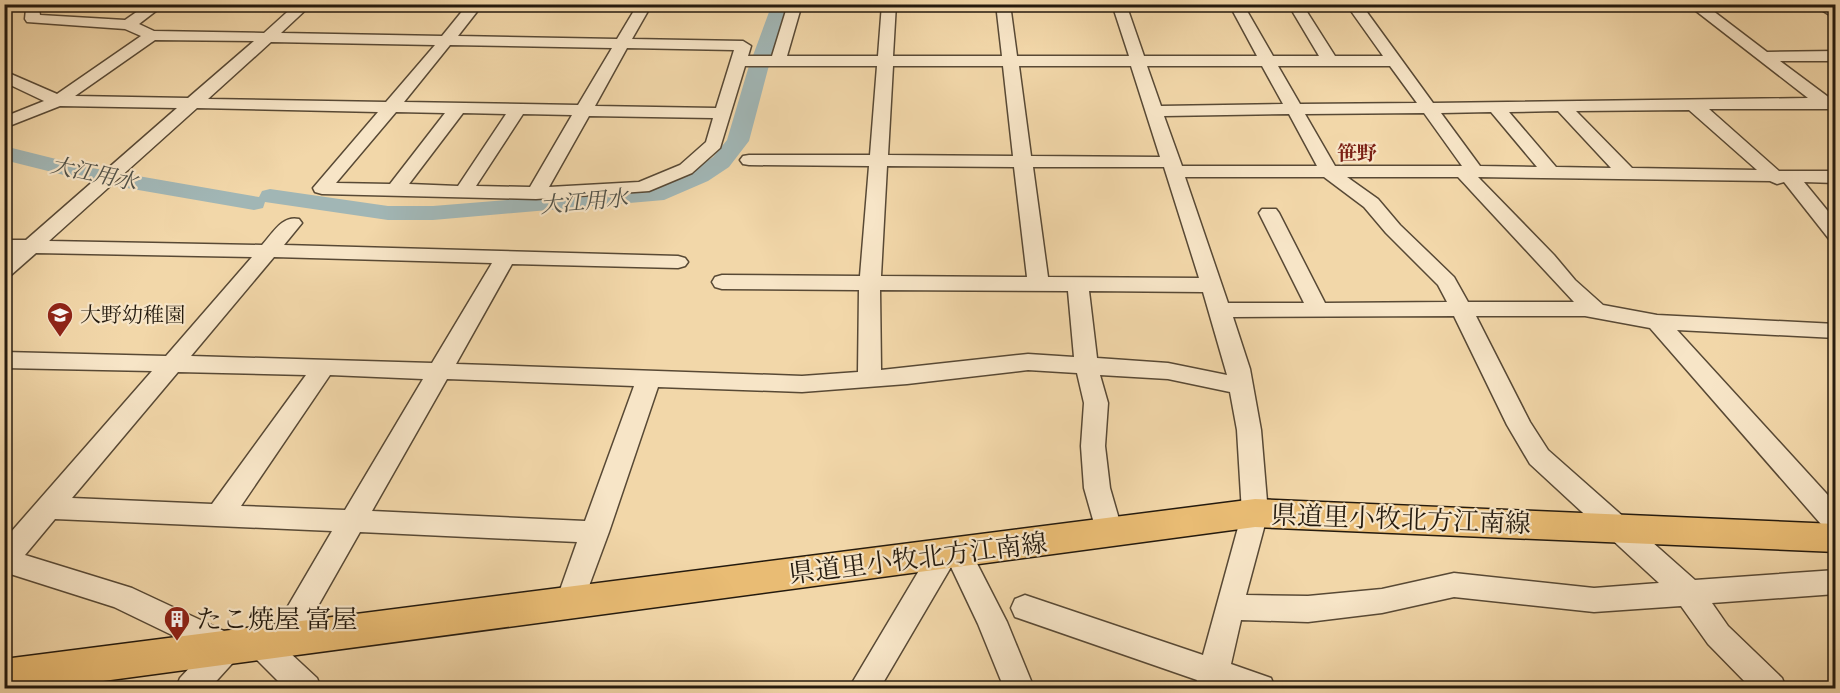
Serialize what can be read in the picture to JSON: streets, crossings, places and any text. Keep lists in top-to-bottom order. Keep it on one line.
{"streets":{"main road":["県道里小牧北方江南線"]},"districts":["笹野"],"water":["大江用水"],"places":{"school or university":["大野幼稚園"],"building":["たこ焼屋 富屋"]}}
